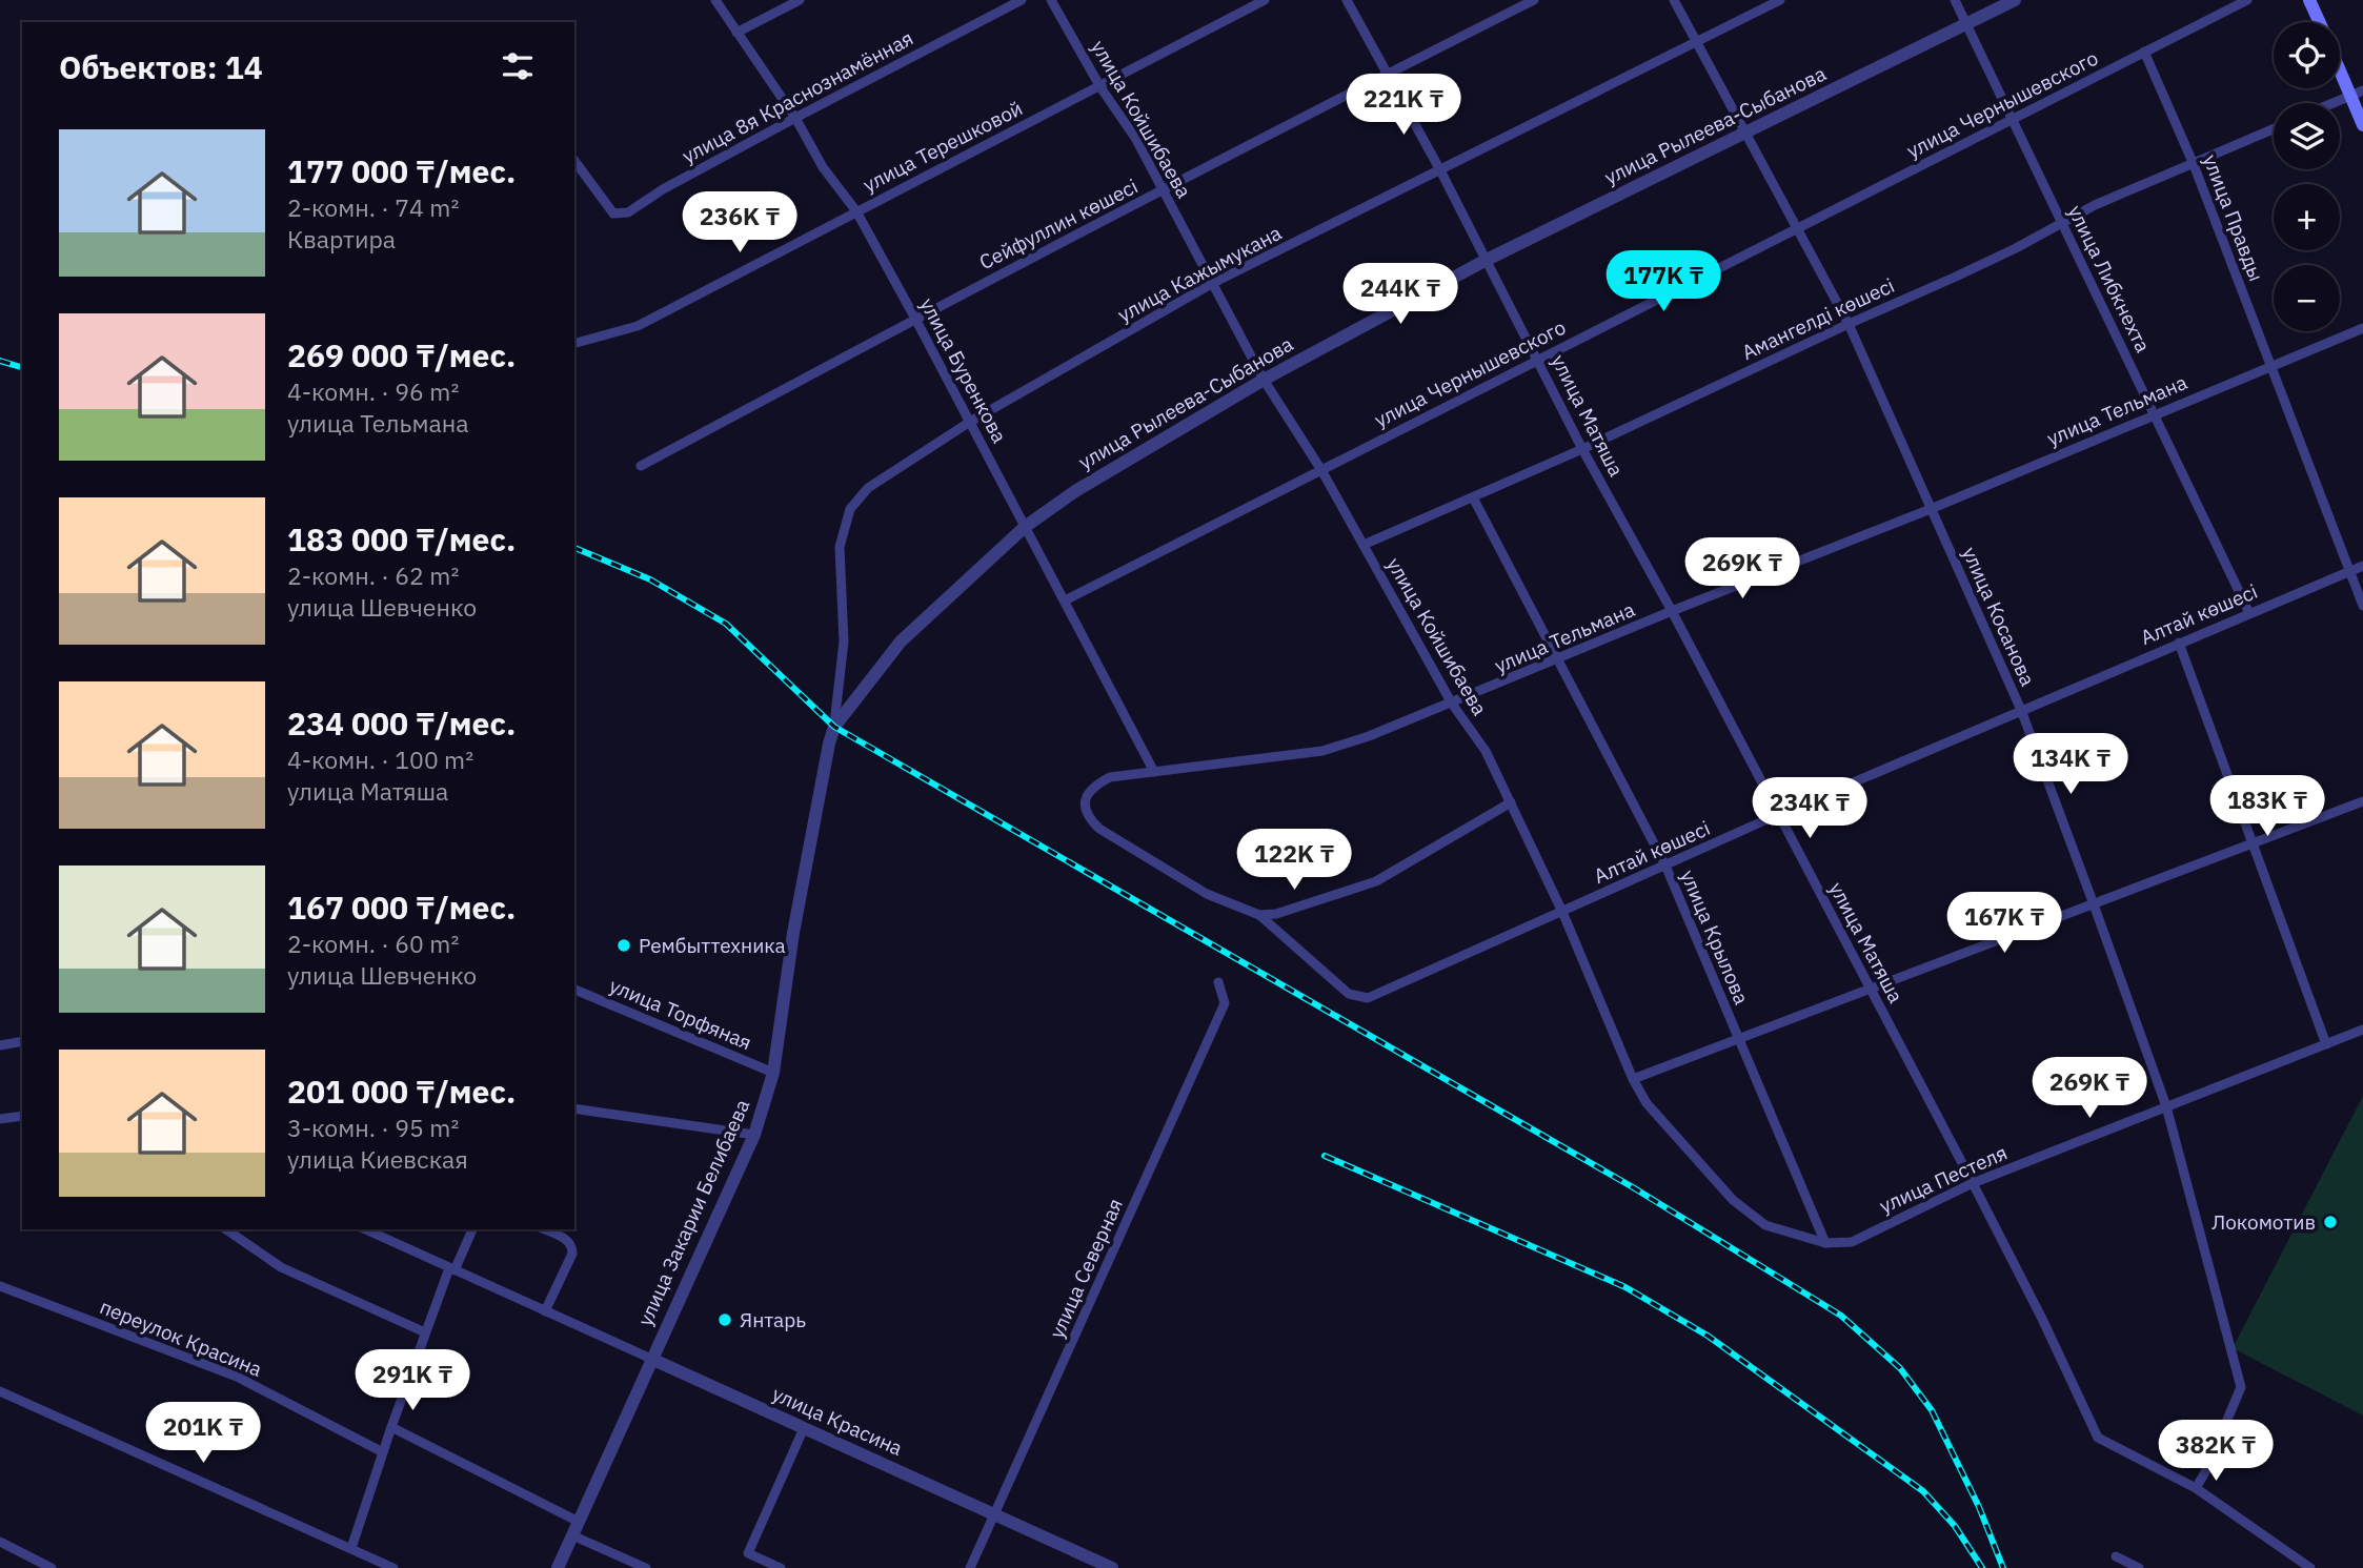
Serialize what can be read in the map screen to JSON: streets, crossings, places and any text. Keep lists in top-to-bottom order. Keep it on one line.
{"streets":{"street":["улица 8я Краснознамённая","улица Чернышевского","улица Койшибаева","улица Рылеева-Сыбанова","улица Терешковой","улица Правды","Сейфуллин көшесі","улица Кажымукана","улица Либкнехта","Амангелді көшесі","улица Буренкова","улица Тельмана","улица Матяша","Алтай көшесі","улица Косанова","улица Крылова","улица Торфяная","улица Пестеля","улица Закарии Белибаева","улица Северная","переулок Красина","улица Красина"]},"crossings":[["улица 8я Краснознамённая","улица Буренкова"],["улица Чернышевского","улица Койшибаева"],["улица Чернышевского","улица Правды"],["улица Чернышевского","улица Либкнехта"],["улица Чернышевского","улица Буренкова"],["улица Чернышевского","улица Матяша"],["улица Чернышевского","улица Косанова"],["улица Койшибаева","улица Рылеева-Сыбанова"],["улица Койшибаева","улица Терешковой"],["улица Койшибаева","Сейфуллин көшесі"],["улица Койшибаева","улица Кажымукана"],["улица Койшибаева","Амангелді көшесі"],["улица Койшибаева","улица Тельмана"],["улица Койшибаева","Алтай көшесі"],["улица Койшибаева","улица Крылова"],["улица Койшибаева","улица Пестеля"],["улица Рылеева-Сыбанова","улица Кажымукана"],["улица Рылеева-Сыбанова","улица Либкнехта"],["улица Рылеева-Сыбанова","улица Буренкова"],["улица Рылеева-Сыбанова","улица Матяша"],["улица Рылеева-Сыбанова","улица Косанова"],["улица Рылеева-Сыбанова","улица Закарии Белибаева"],["улица Терешковой","улица Буренкова"],["улица Правды","Амангелді көшесі"],["улица Правды","улица Тельмана"],["улица Правды","Алтай көшесі"],["Сейфуллин көшесі","улица Буренкова"],["Сейфуллин көшесі","улица Матяша"],["улица Кажымукана","улица Буренкова"],["улица Кажымукана","улица Матяша"],["улица Кажымукана","улица Косанова"],["улица Кажымукана","улица Закарии Белибаева"],["улица Либкнехта","Амангелді көшесі"],["улица Либкнехта","улица Тельмана"],["улица Либкнехта","Алтай көшесі"],["Амангелді көшесі","улица Матяша"],["Амангелді көшесі","улица Косанова"],["Амангелді көшесі","улица Крылова"],["улица Буренкова","улица Тельмана"],["улица Тельмана","улица Матяша"],["улица Тельмана","Алтай көшесі"],["улица Тельмана","улица Косанова"],["улица Тельмана","улица Крылова"],["улица Матяша","Алтай көшесі"],["улица Матяша","улица Косанова"],["улица Матяша","улица Пестеля"],["Алтай көшесі","улица Косанова"],["Алтай көшесі","улица Крылова"],["улица Косанова","улица Пестеля"],["улица Крылова","улица Пестеля"],["улица Торфяная","улица Закарии Белибаева"],["улица Закарии Белибаева","улица Красина"],["улица Северная","улица Красина"]],"places":["Рембыттехника","Локомотив","Янтарь"],"page":{"map_buttons":["+","−"],"heading":"Объектов: 14","price":["221K ₸","236K ₸","177K ₸","244K ₸","269K ₸","134K ₸","183K ₸","234K ₸","122K ₸","167K ₸","269K ₸","291K ₸","201K ₸","382K ₸"],"list":[{"name":"177 000 ₸/мес.","note":"2-комн. · 74 m² · Квартира"},{"name":"269 000 ₸/мес.","note":"4-комн. · 96 m² · улица Тельмана"},{"name":"183 000 ₸/мес.","note":"2-комн. · 62 m² · улица Шевченко"},{"name":"234 000 ₸/мес.","note":"4-комн. · 100 m² · улица Матяша"},{"name":"167 000 ₸/мес.","note":"2-комн. · 60 m² · улица Шевченко"},{"name":"201 000 ₸/мес.","note":"3-комн. · 95 m² · улица Киевская"}]}}
